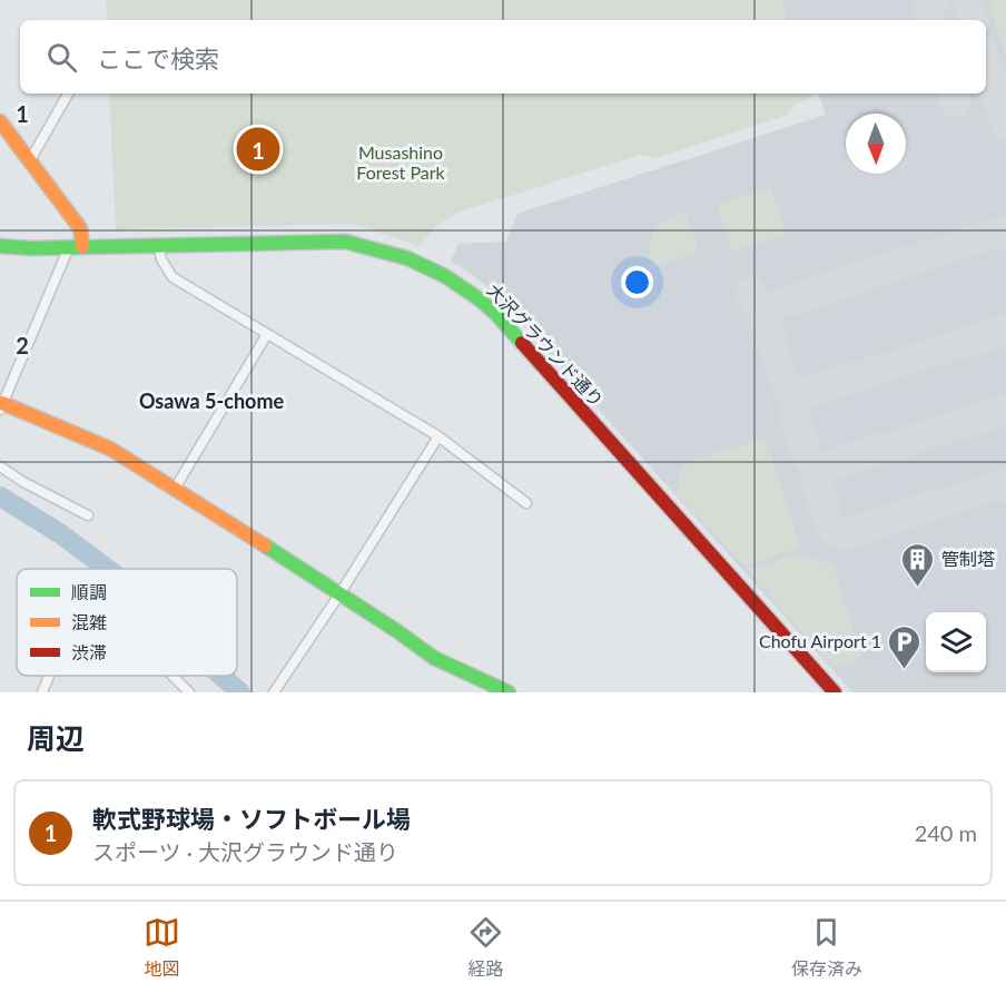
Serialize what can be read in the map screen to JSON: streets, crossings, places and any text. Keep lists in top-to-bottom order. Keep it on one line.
{"streets":{"street":["大沢グラウンド通り"]},"districts":["Osawa 5-chome"],"parks":["Musashino Forest Park"],"places":{"building":["管制塔"],"parking":["Chofu Airport 1"]},"legend":["順調","混雑","渋滞"],"north":"bottom","page":{"search":"ここで検索","pins":"1","heading":"周辺","list":[{"mark":"1","name":"軟式野球場・ソフトボール場","note":"スポーツ · 大沢グラウンド通り","value":"240 m"}],"nav":["地図","経路","保存済み"]},"grid":{"rows":["1","2"]}}
